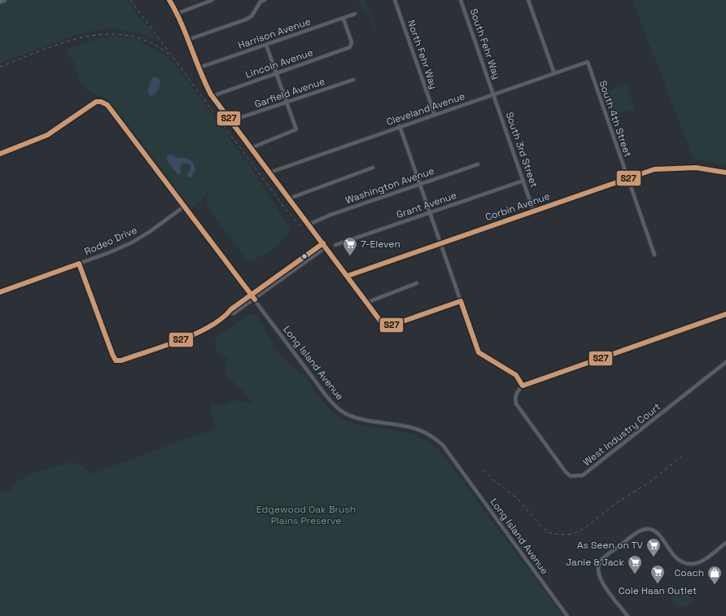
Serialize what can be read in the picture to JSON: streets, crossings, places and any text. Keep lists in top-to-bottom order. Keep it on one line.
{"streets":{"street":["Harrison Avenue","South Fehr Way","North Fehr Way","Lincoln Avenue","Garfield Avenue","Cleveland Avenue","South 4th Street","South 3rd Street","Washington Avenue","Grant Avenue","Corbin Avenue","Rodeo Drive","Long Island Avenue","West Industry Court"]},"crossings":[["Harrison Avenue","Lincoln Avenue"],["South Fehr Way","Cleveland Avenue"],["South Fehr Way","South 3rd Street"],["North Fehr Way","Cleveland Avenue"],["Cleveland Avenue","South 4th Street"],["Cleveland Avenue","South 3rd Street"],["South 4th Street","Corbin Avenue"],["South 3rd Street","Grant Avenue"],["South 3rd Street","Corbin Avenue"],["Rodeo Drive","Long Island Avenue"]],"parks":["Edgewood Oak Brush Plains Preserve"],"places":{"supermarket":["7-Eleven","As Seen on TV","Janie & Jack","Cole Haan Outlet"],"shop":["Coach"]},"lines":["transit line S27"]}
